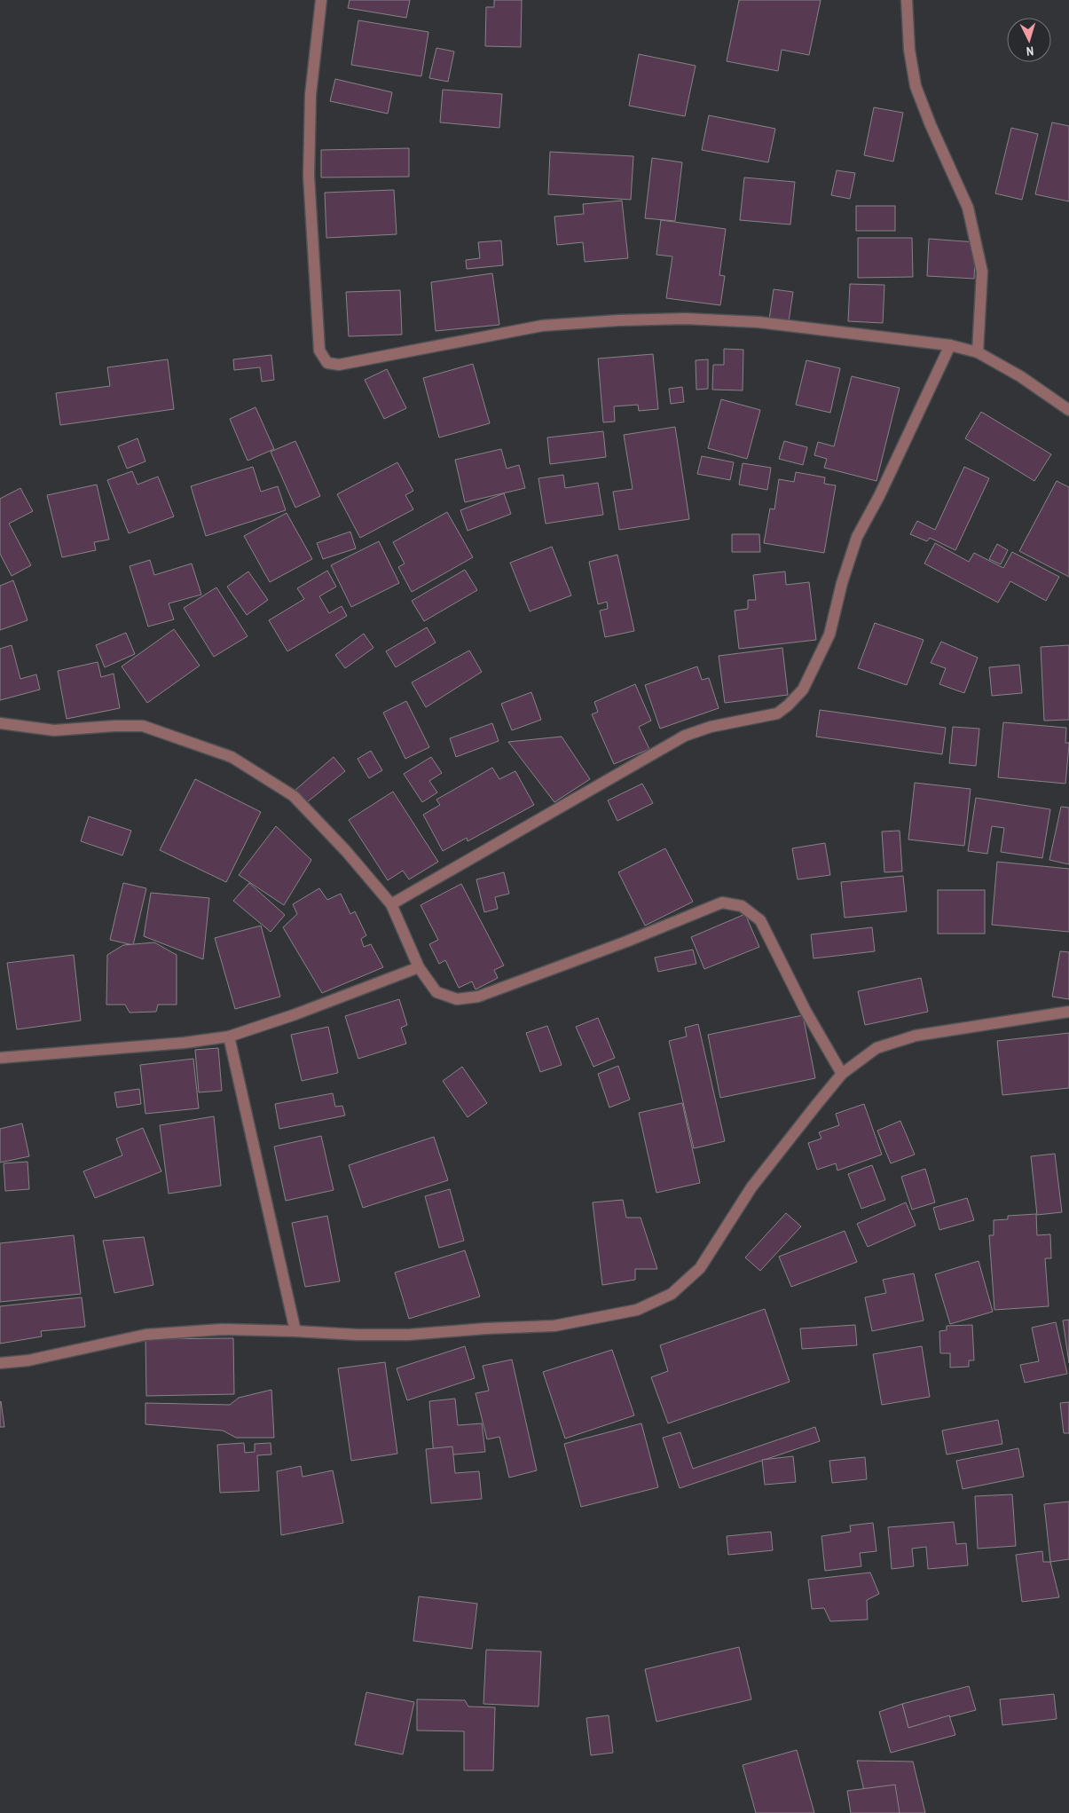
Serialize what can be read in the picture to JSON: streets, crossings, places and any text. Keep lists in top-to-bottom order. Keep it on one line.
{"north":"bottom"}
